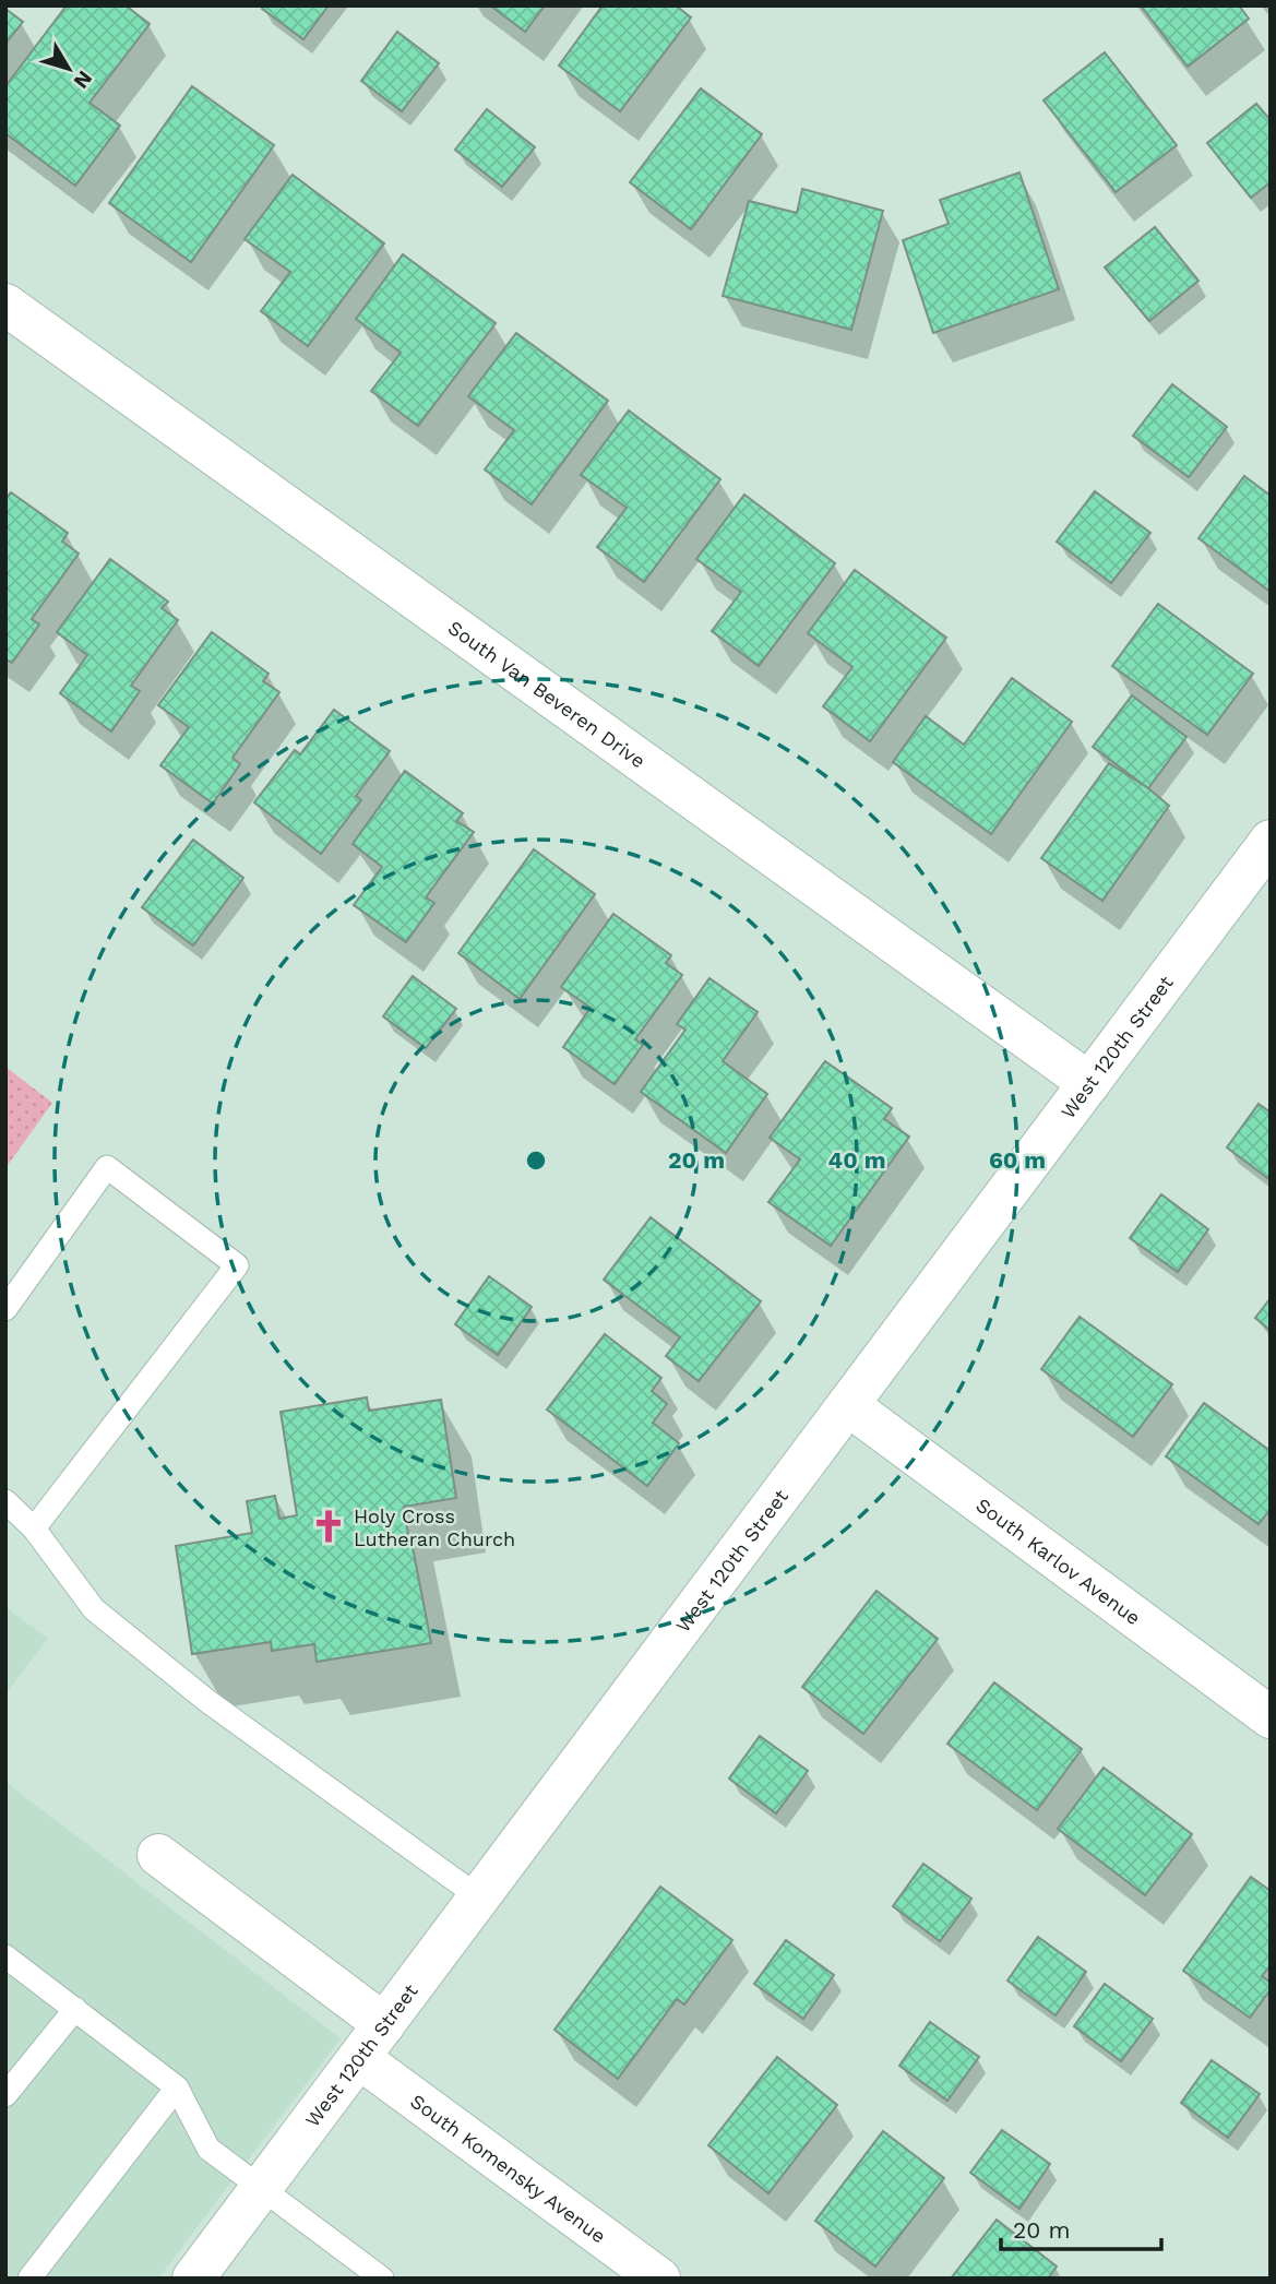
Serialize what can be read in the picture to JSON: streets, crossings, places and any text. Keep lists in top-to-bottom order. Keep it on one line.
{"streets":{"street":["South Van Beveren Drive","West 120th Street","South Karlov Avenue","South Komensky Avenue"]},"crossings":[["South Van Beveren Drive","West 120th Street"],["West 120th Street","South Karlov Avenue"],["West 120th Street","South Komensky Avenue"]],"places":{"church":["Holy Cross Lutheran Church"]},"scale_bar":"20 m","north":"bottom right","rings":["20 m","40 m","60 m"]}
